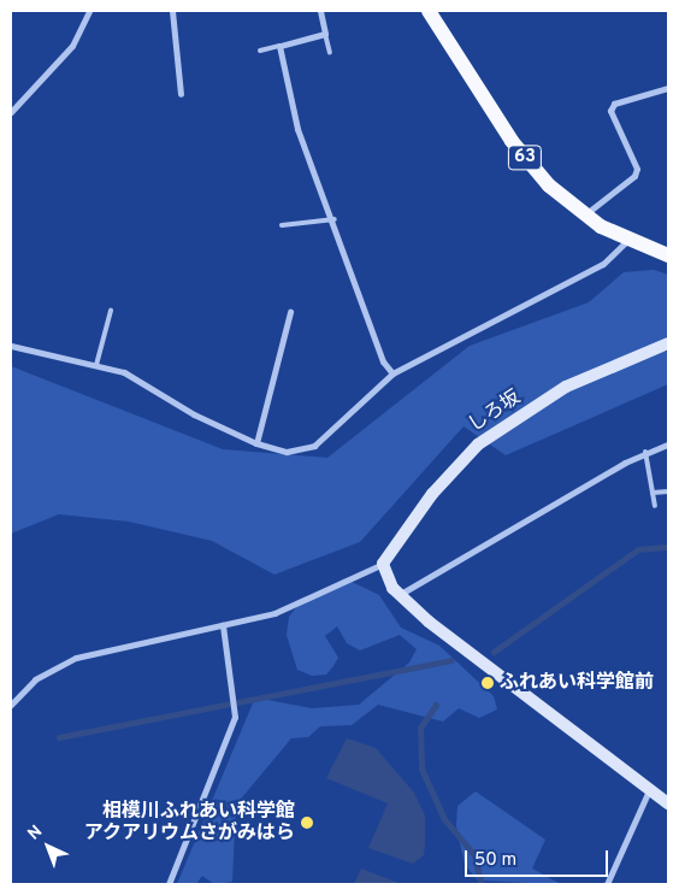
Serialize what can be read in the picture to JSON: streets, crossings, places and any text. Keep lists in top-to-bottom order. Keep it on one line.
{"streets":{"main road":["63"],"street":["しろ坂"]},"places":["ふれあい科学館前","相模川ふれあい科学館 アクアリウムさがみはら"],"scale_bar":"50 m","north":"top left"}
